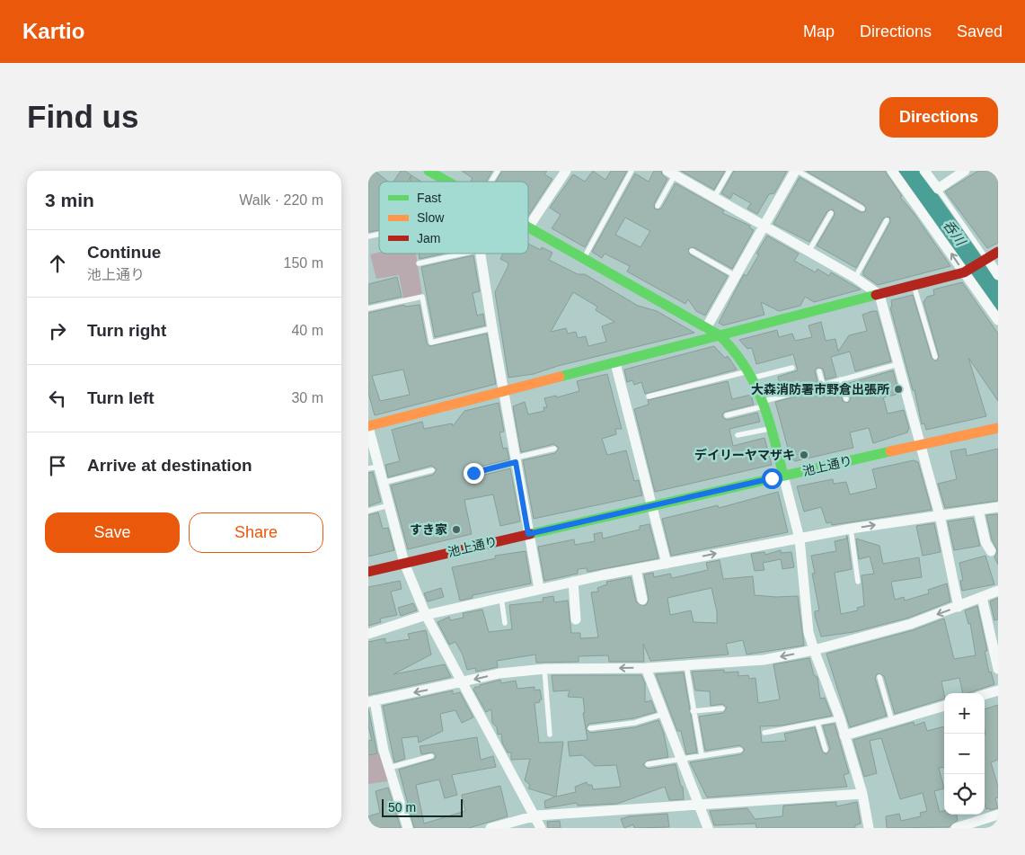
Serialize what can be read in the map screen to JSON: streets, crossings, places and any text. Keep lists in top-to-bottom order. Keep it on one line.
{"streets":{"street":["池上通り"]},"water":["呑川"],"places":["大森消防署市野倉出張所","デイリーヤマザキ","すき家"],"legend":["Fast","Slow","Jam"],"scale_bar":"50 m","page":{"header":"Kartio","nav":["Map","Directions","Saved"],"buttons":["Directions",["Save","Share"]],"title":"Find us","heading":["3 min","Walk · 220 m"],"list":[["Continue","池上通り","150 m"],["Turn right","40 m"],["Turn left","30 m"],"Arrive at destination"],"map_buttons":["+","−"],"scale":"50 m"}}
